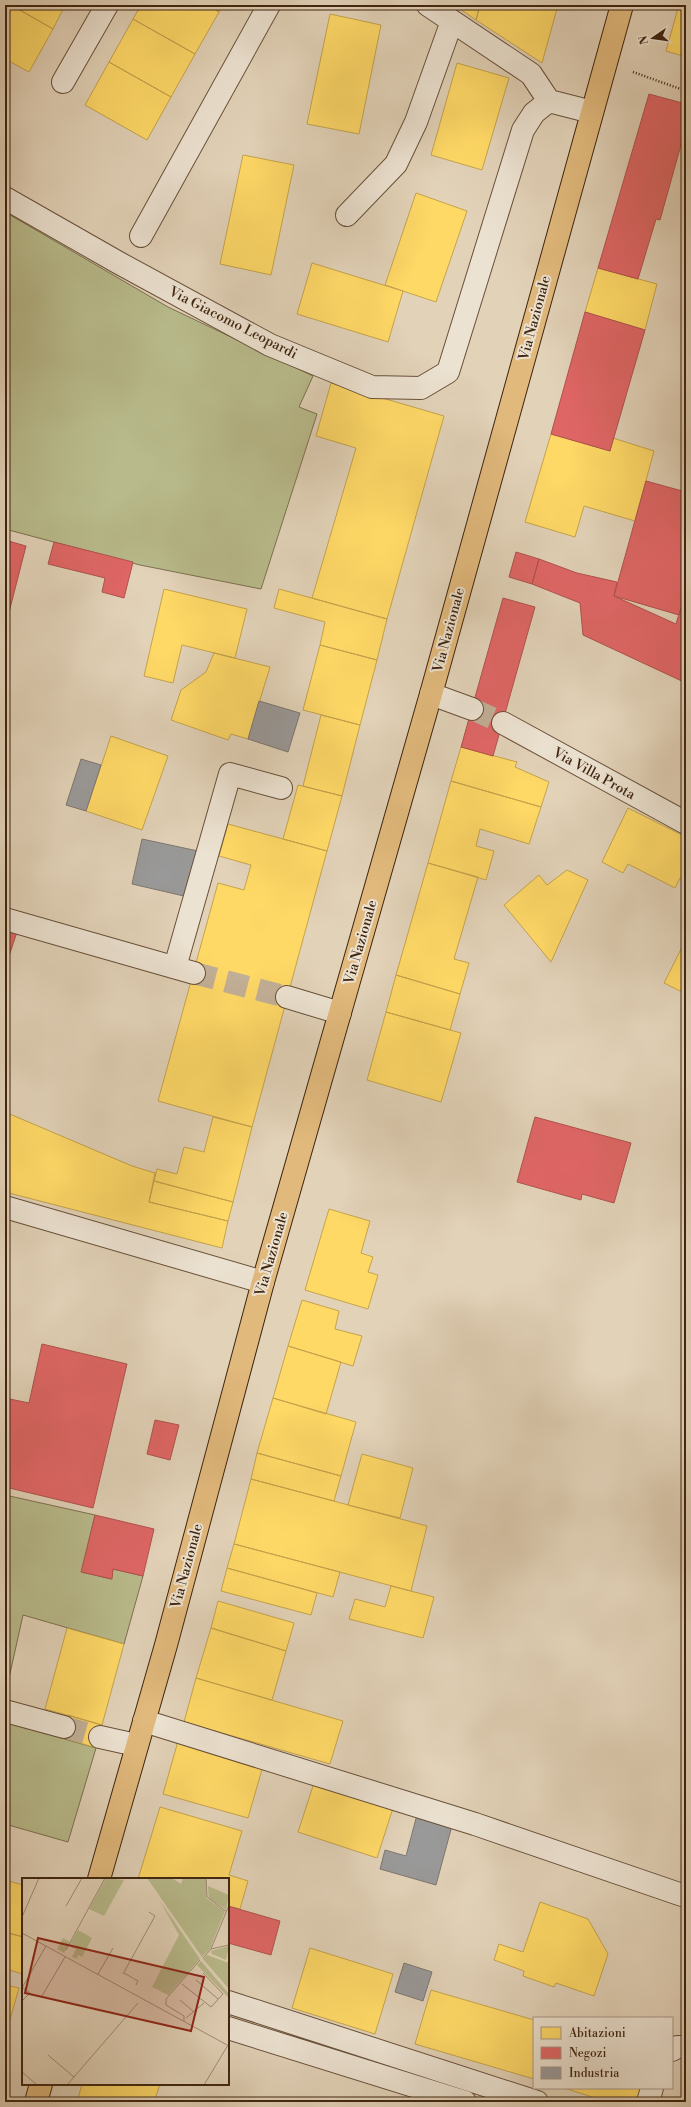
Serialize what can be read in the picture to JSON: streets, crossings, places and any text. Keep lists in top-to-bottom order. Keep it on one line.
{"streets":{"main road":["Via Nazionale"],"street":["Via Giacomo Leopardi","Via Villa Prota"]},"legend":["Abitazioni","Negozi","Industria"],"north":"left"}
